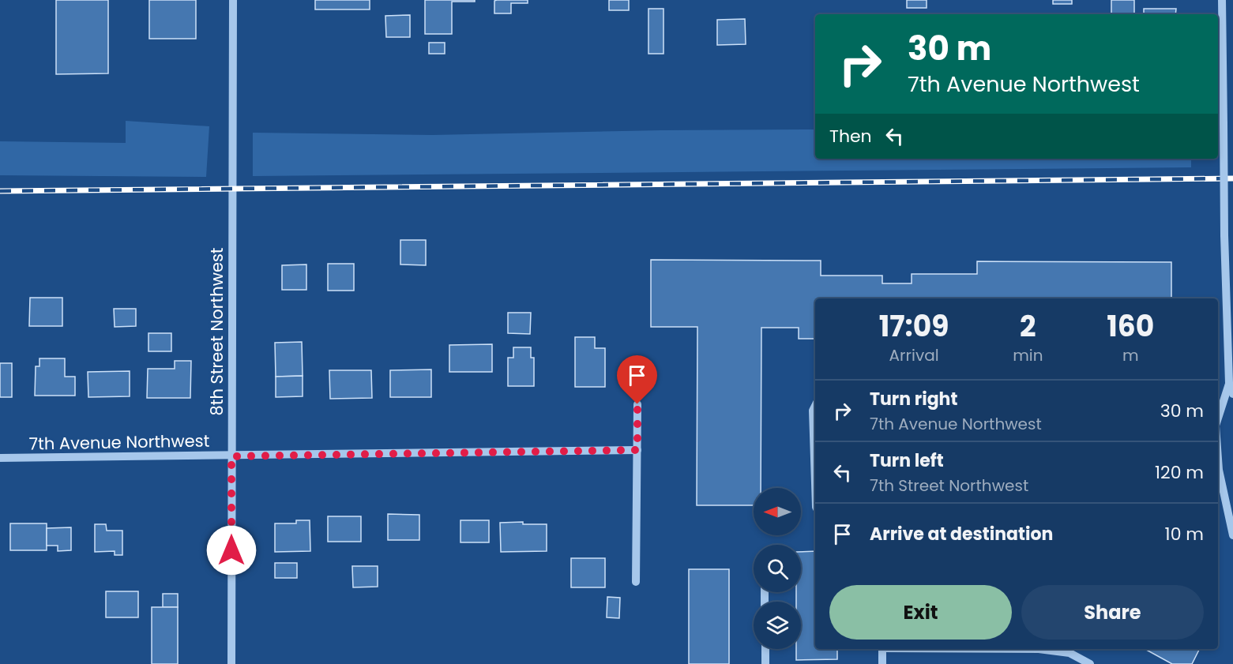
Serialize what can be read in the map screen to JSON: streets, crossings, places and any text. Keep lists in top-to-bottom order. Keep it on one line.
{"streets":{"street":["8th Street Northwest","7th Avenue Northwest"]},"crossings":[["8th Street Northwest","7th Avenue Northwest"]],"north":"left","page":{"turn":["30 m","7th Avenue Northwest"],"then":"Then","eta":["17:09","Arrival","2","min","160","m"],"list":[{"name":"Turn right","note":"7th Avenue Northwest","value":"30 m"},{"name":"Turn left","note":"7th Street Northwest","value":"120 m"},{"name":"Arrive at destination","value":"10 m"}],"buttons":["Exit","Share"]}}
